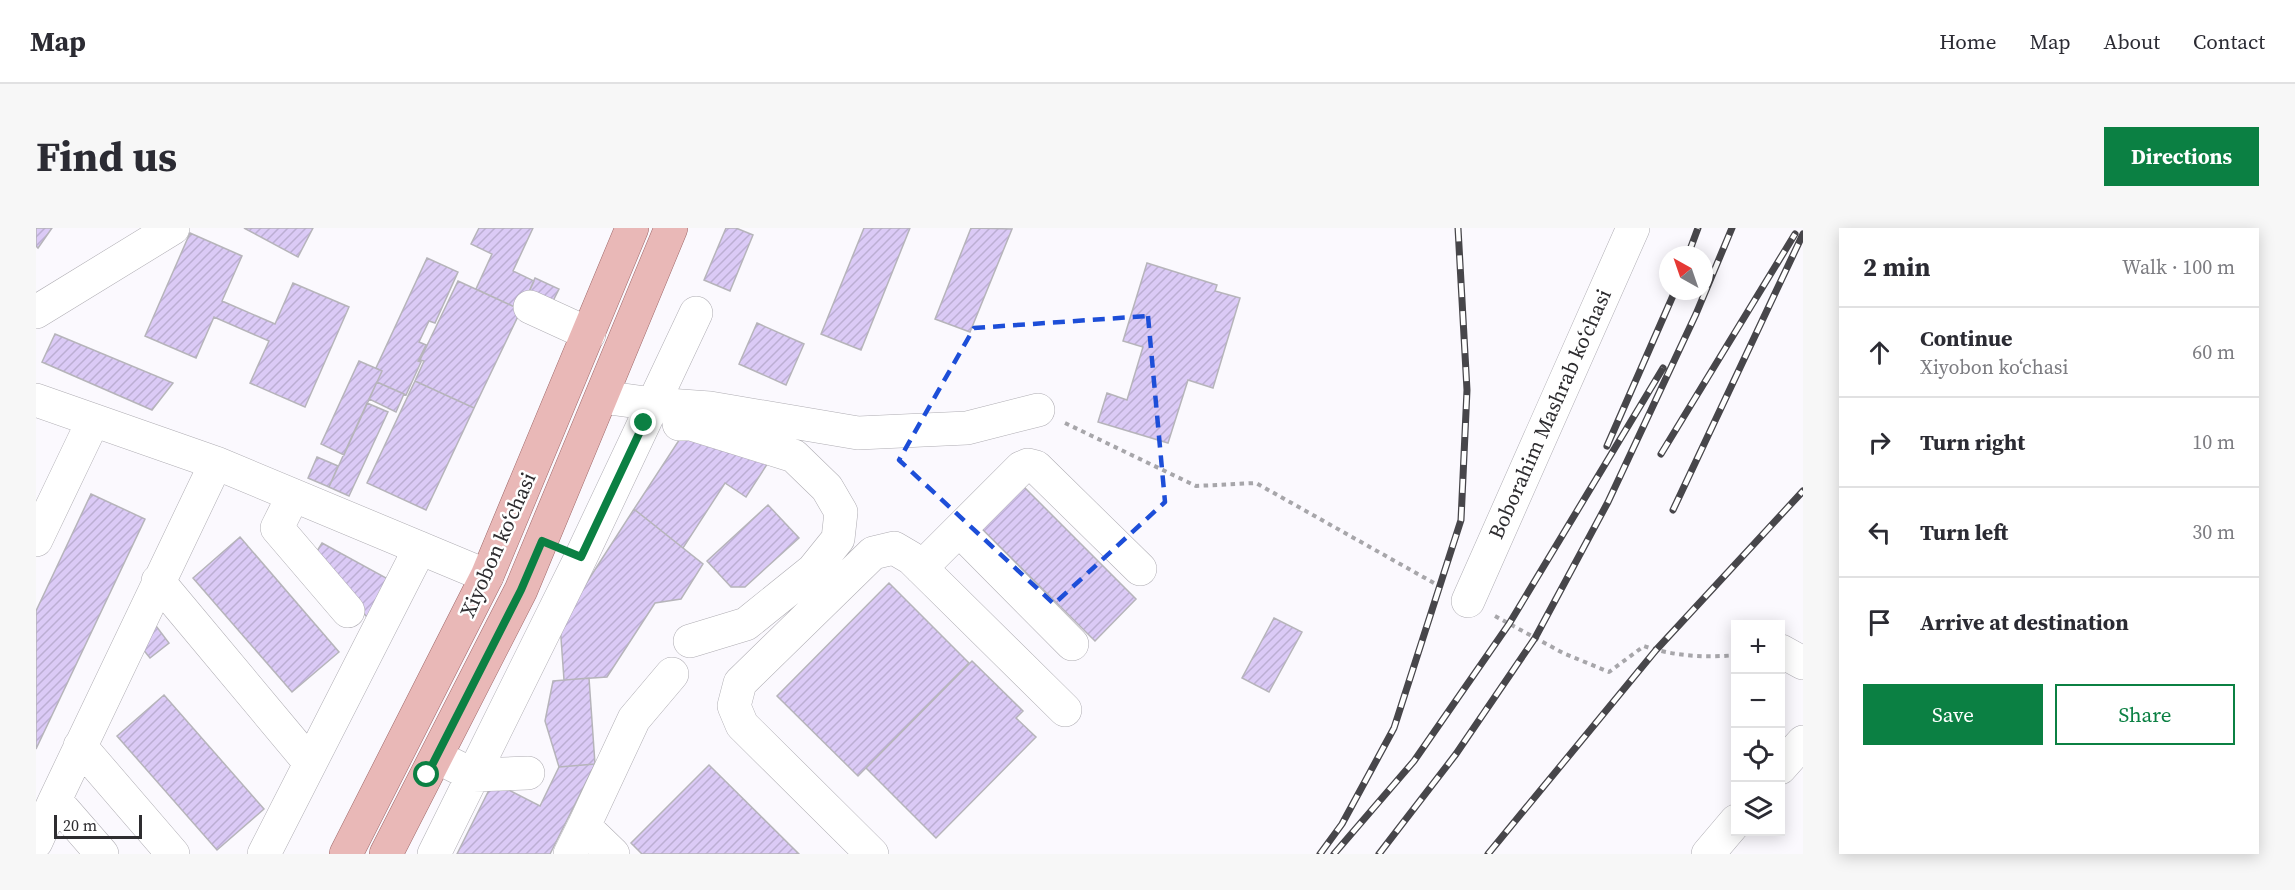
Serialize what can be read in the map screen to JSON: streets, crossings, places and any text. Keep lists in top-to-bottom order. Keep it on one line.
{"streets":{"main road":["Xiyobon koʻchasi"],"street":["Boborahim Mashrab koʻchasi"]},"scale_bar":"20 m","north":"top left","page":{"header":"Map","nav":["Home","Map","About","Contact"],"title":"Find us","buttons":["Directions",["Save","Share"]],"heading":["2 min","Walk · 100 m"],"list":[["Continue","Xiyobon koʻchasi","60 m"],["Turn right","10 m"],["Turn left","30 m"],"Arrive at destination"],"map_buttons":["+","−"],"scale":"20 m"}}
